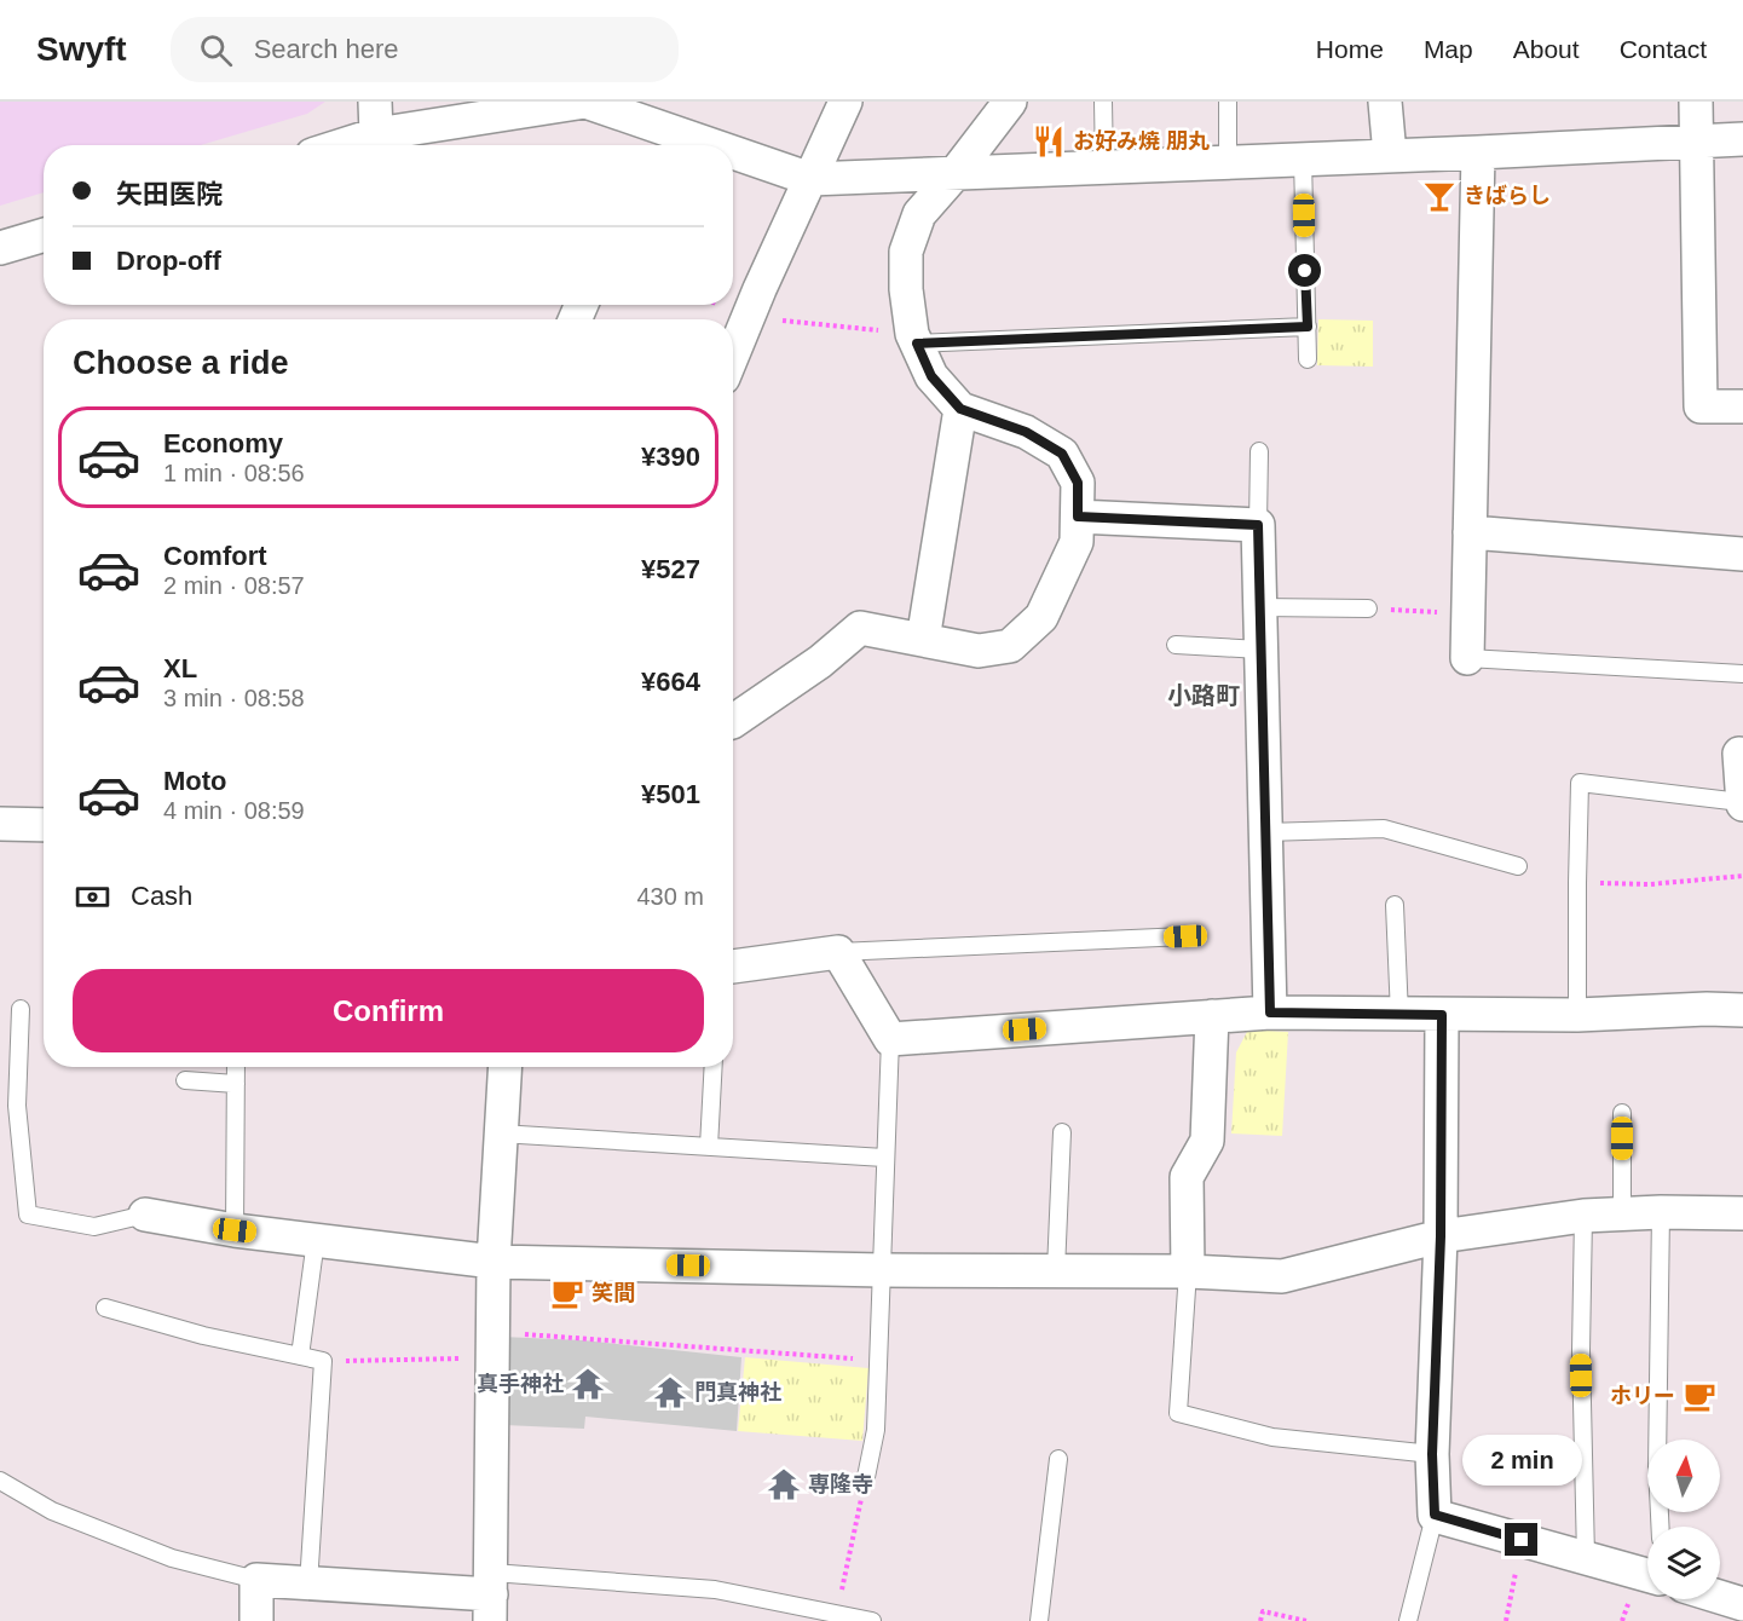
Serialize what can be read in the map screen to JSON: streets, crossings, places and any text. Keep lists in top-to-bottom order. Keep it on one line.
{"districts":["小路町"],"places":{"restaurant":["お好み焼 朋丸"],"bar":["きばらし"],"cafe":["笑間","ホリー"],"temple":["真手神社","門真神社","専隆寺"]},"north":"top","page":{"header":"Swyft","search":"Search here","nav":["Home","Map","About","Contact"],"banner":["矢田医院","Drop-off"],"heading":"Choose a ride","list":[{"name":"Economy","note":"1 min · 08:56","value":"¥390"},{"name":"Comfort","note":"2 min · 08:57","value":"¥527"},{"name":"XL","note":"3 min · 08:58","value":"¥664"},{"name":"Moto","note":"4 min · 08:59","value":"¥501"}],"pay":["Cash","430 m"],"buttons":"Confirm","bubble":"2 min"}}
